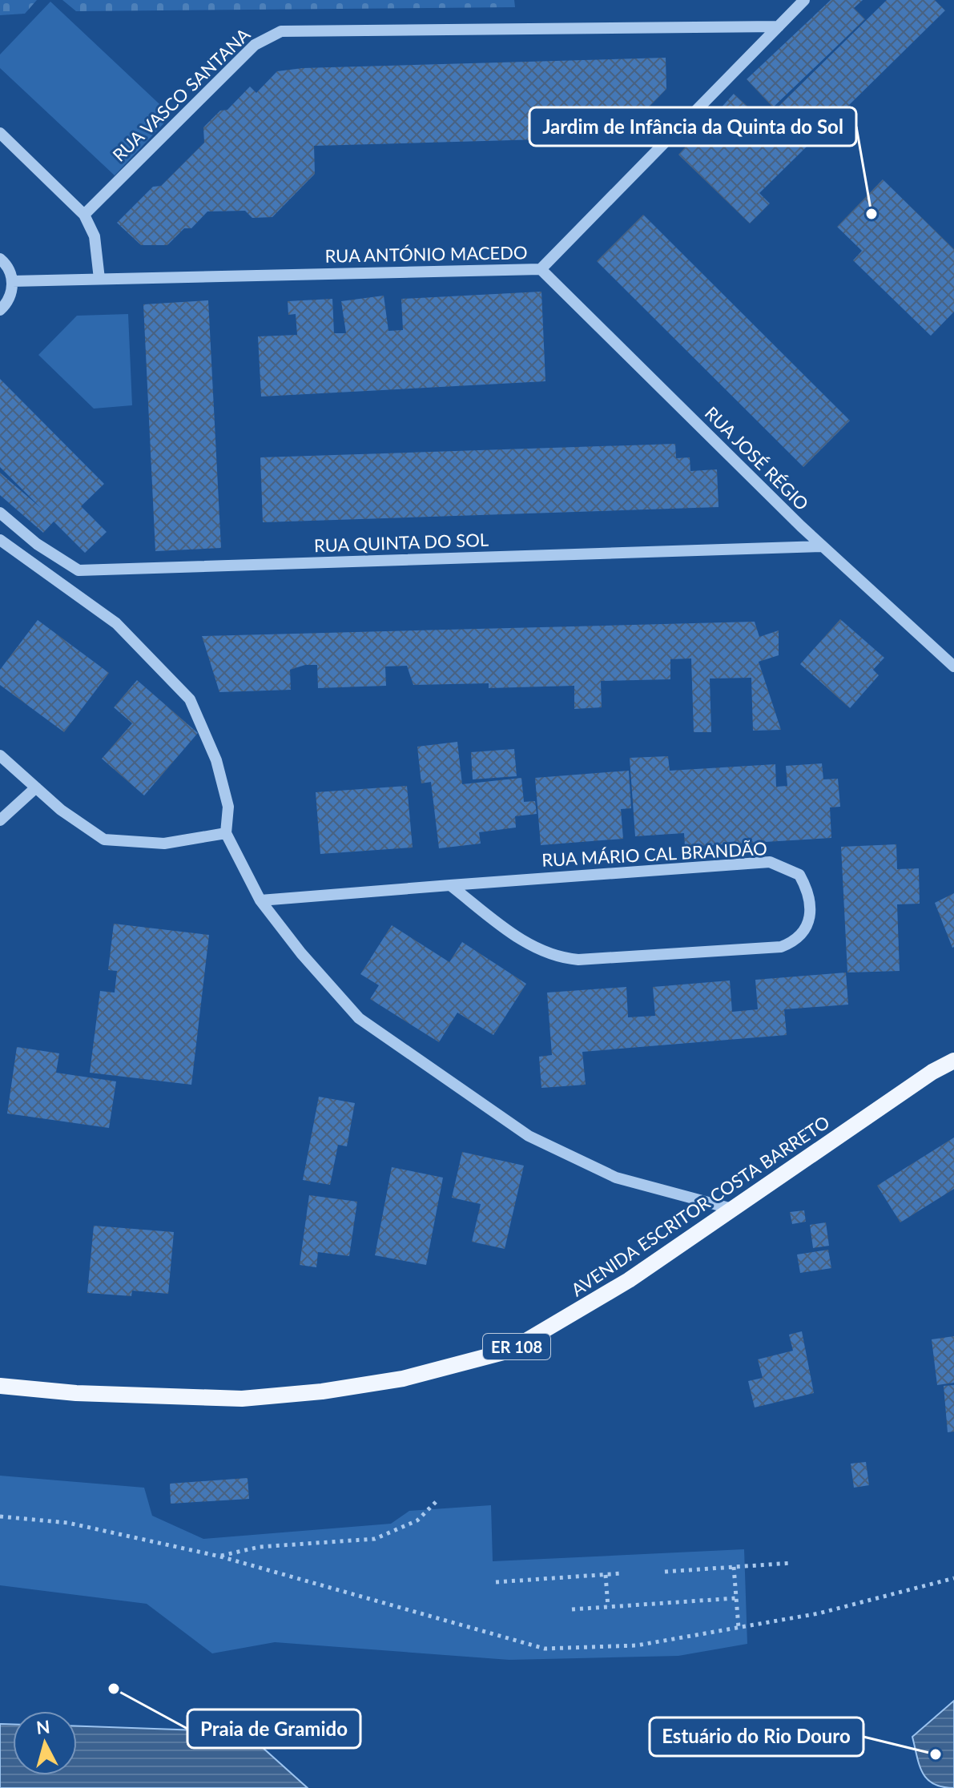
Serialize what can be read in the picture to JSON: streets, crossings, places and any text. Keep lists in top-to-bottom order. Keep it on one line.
{"streets":{"main road":["AVENIDA ESCRITOR COSTA BARRETO","ER 108"],"street":["RUA VASCO SANTANA","RUA ANTÓNIO MACEDO","RUA JOSÉ RÉGIO","RUA QUINTA DO SOL","RUA MÁRIO CAL BRANDÃO"]},"crossings":[["RUA VASCO SANTANA","RUA ANTÓNIO MACEDO"],["RUA ANTÓNIO MACEDO","RUA JOSÉ RÉGIO"],["RUA JOSÉ RÉGIO","RUA QUINTA DO SOL"]],"places":["Jardim de Infância da Quinta do Sol","Praia de Gramido","Estuário do Rio Douro"],"north":"top"}
